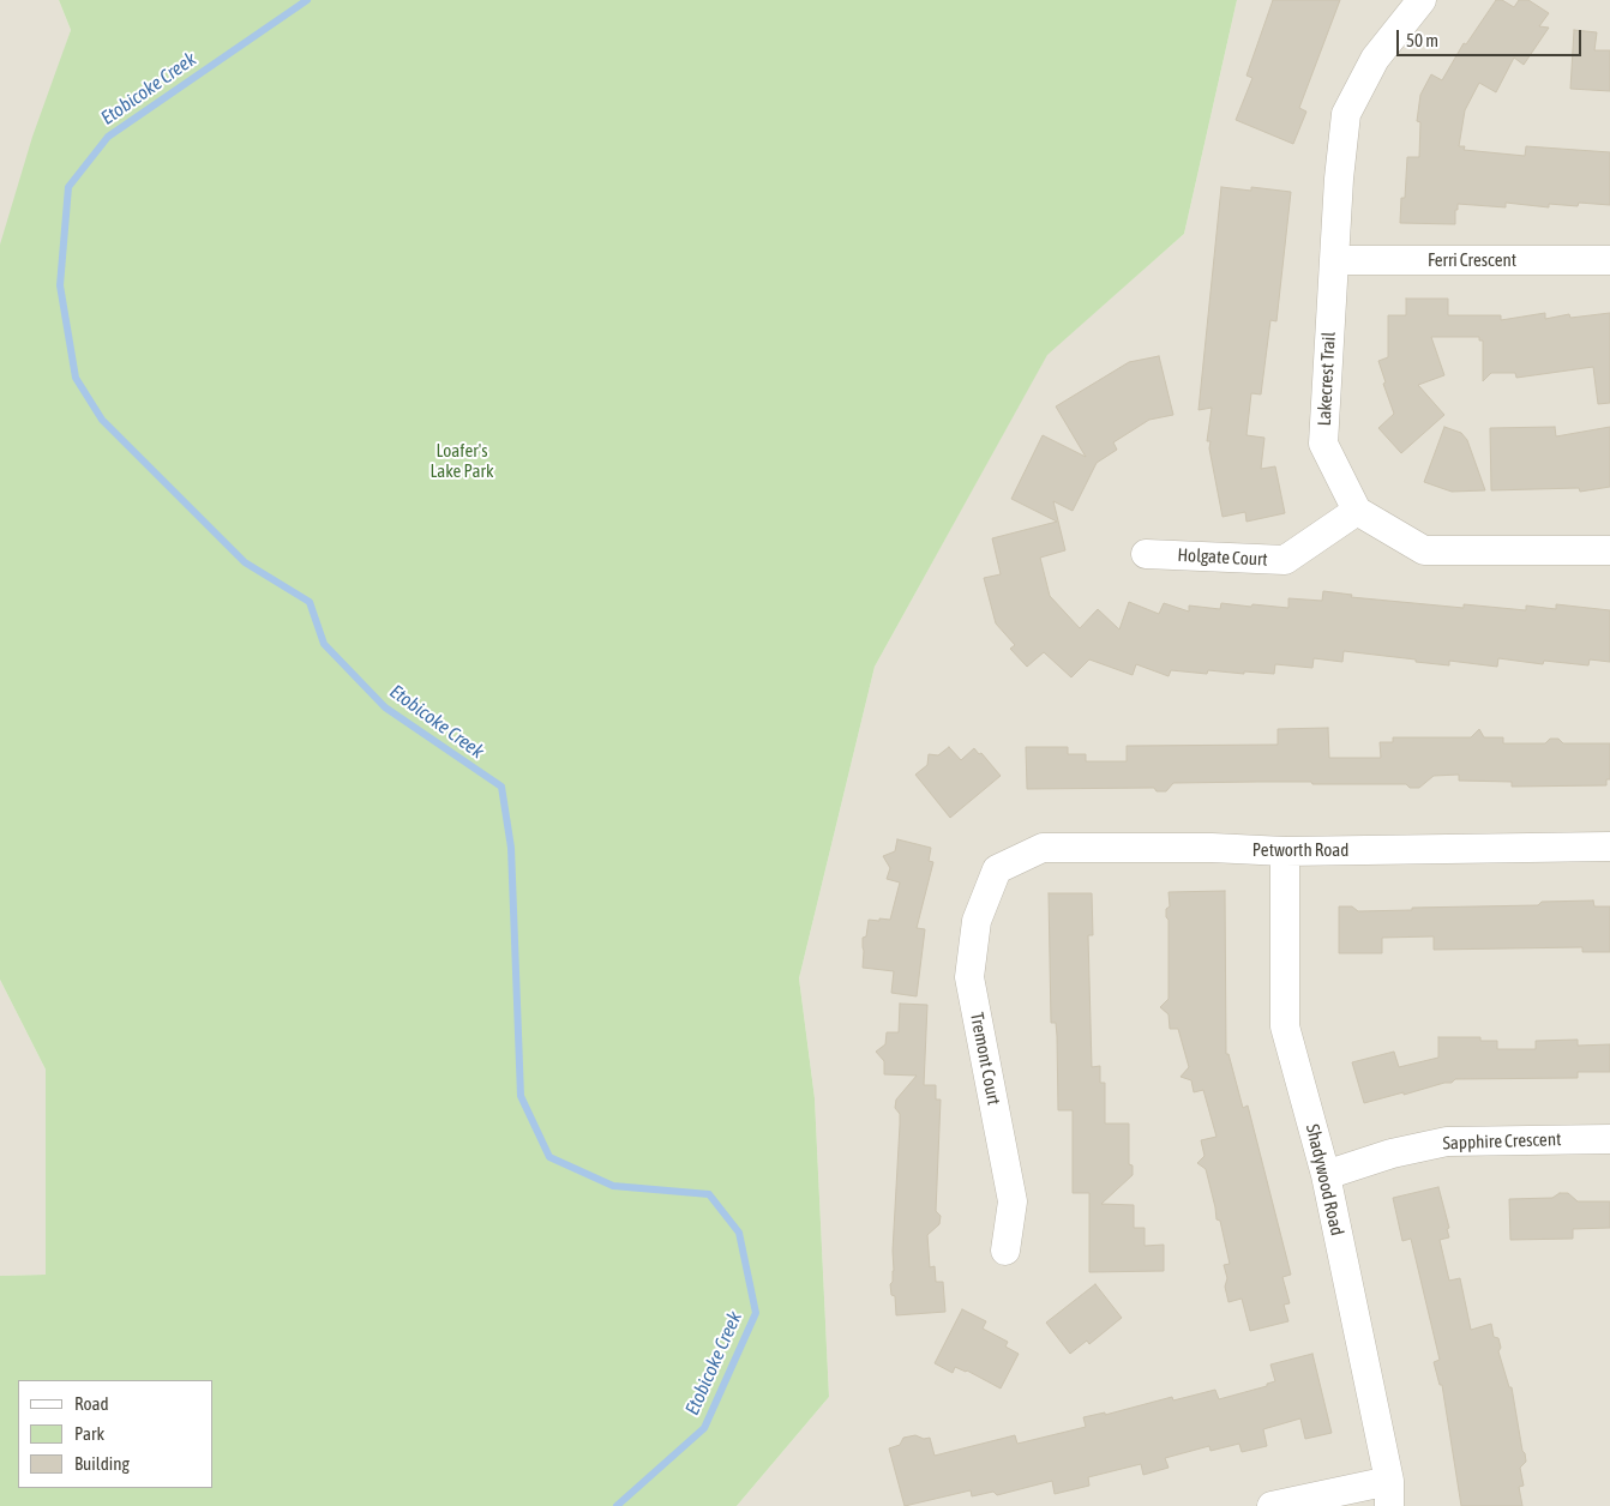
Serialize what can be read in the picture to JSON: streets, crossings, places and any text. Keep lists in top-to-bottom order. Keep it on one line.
{"streets":{"street":["Ferri Crescent","Lakecrest Trail","Holgate Court","Petworth Road","Tremont Court","Sapphire Crescent","Shadywood Road"]},"crossings":[["Ferri Crescent","Lakecrest Trail"],["Lakecrest Trail","Holgate Court"],["Petworth Road","Tremont Court"],["Petworth Road","Shadywood Road"],["Sapphire Crescent","Shadywood Road"]],"water":["Etobicoke Creek"],"parks":["Loafer's Lake Park"],"legend":["Road","Park","Building"],"scale_bar":"50 m"}
